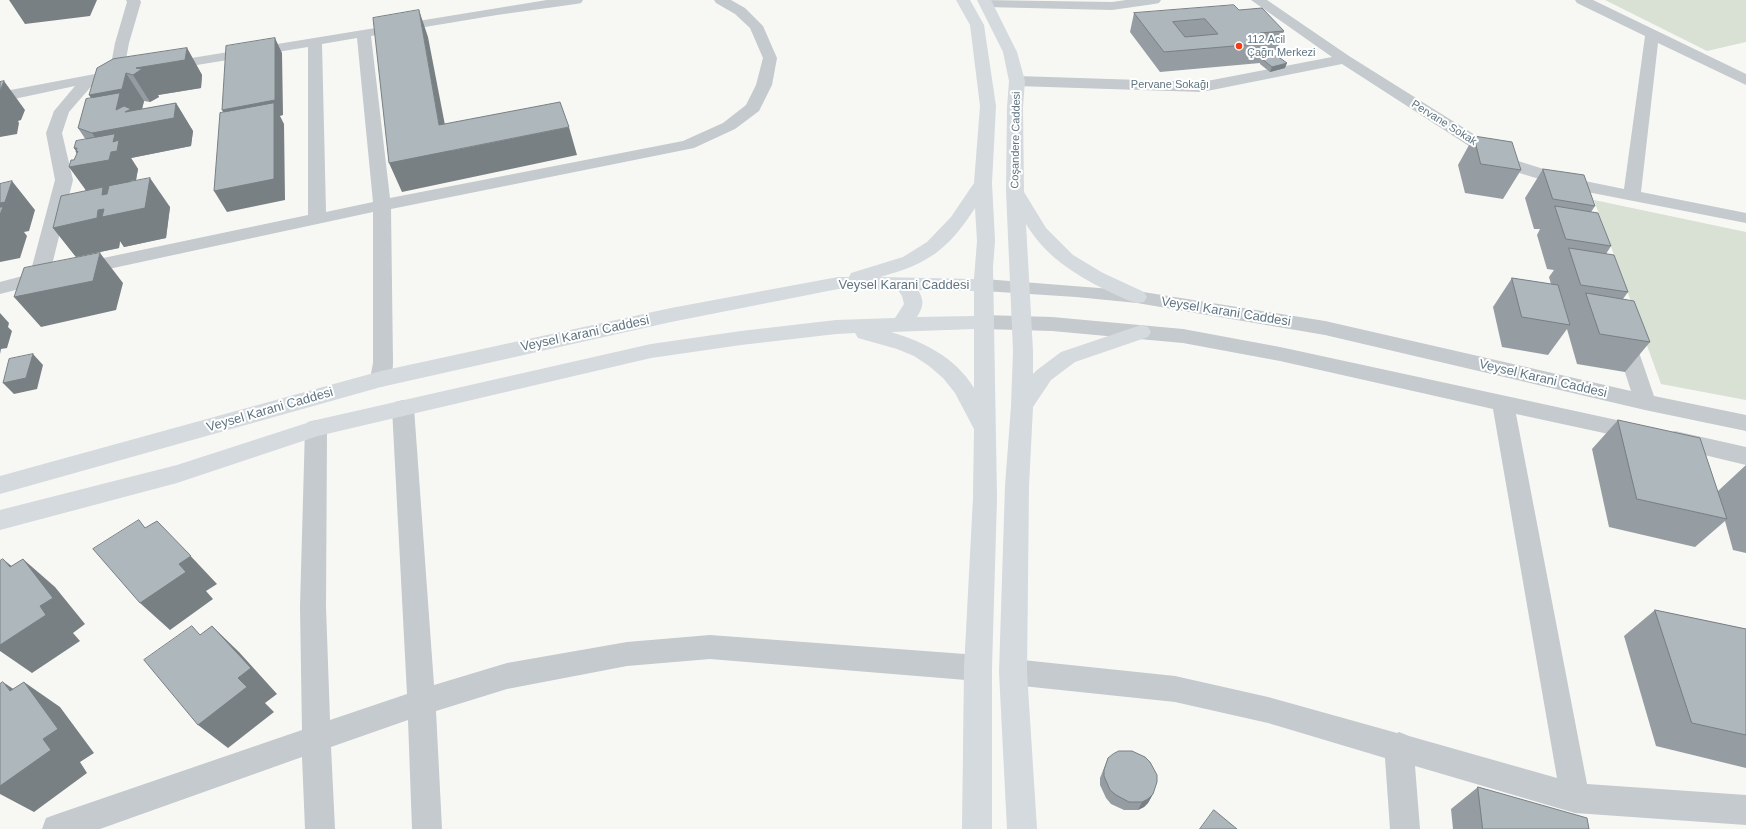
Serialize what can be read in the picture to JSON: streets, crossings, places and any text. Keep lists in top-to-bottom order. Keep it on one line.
{"streets":{"main road":["Coşandere Caddesi","Veysel Karani Caddesi"],"street":["Pervane Sokağı","Pervane Sokak"]},"crossings":[["Pervane Sokağı","Pervane Sokak"],["Pervane Sokağı","Coşandere Caddesi"],["Coşandere Caddesi","Veysel Karani Caddesi"]],"places":["112 Acil Çağrı Merkezi"]}
